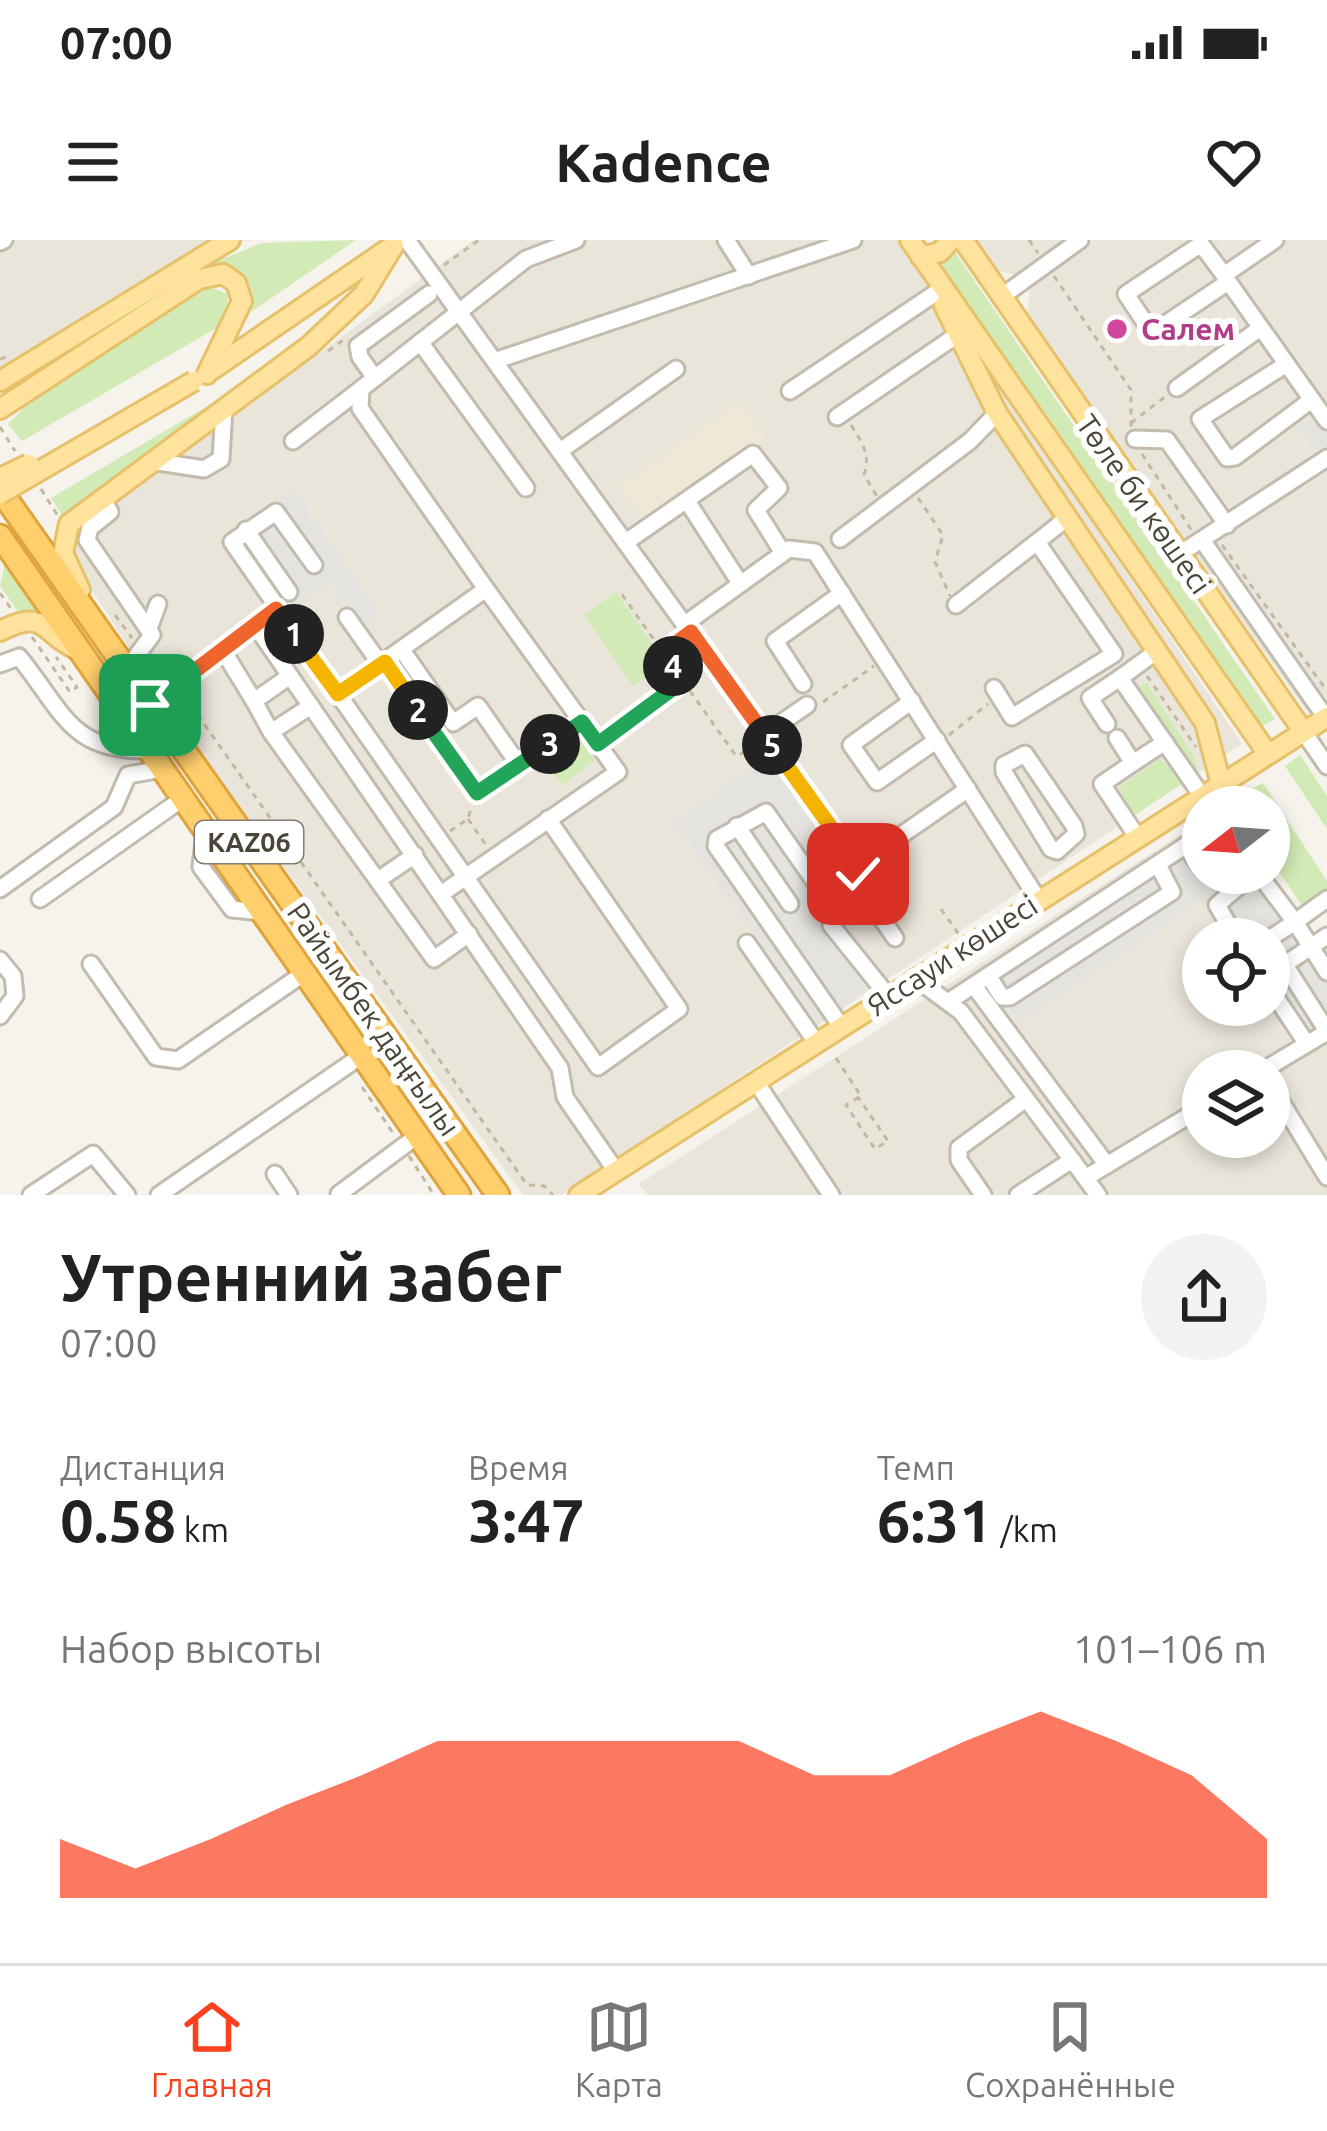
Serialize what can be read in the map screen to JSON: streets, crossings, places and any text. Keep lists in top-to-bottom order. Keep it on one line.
{"streets":{"highway":["KАZ06","Райымбек даңғылы"],"main road":["Төле би көшесі","Яссауи көшесі"]},"crossings":[["Төле би көшесі","Яссауи көшесі"]],"places":["Салем"],"north":"left","page":{"status":"07:00","header":"Kadence","pins":["1","4","2","3","5"],"heading":["Утренний забег","07:00"],"stats":[["Дистанция","0.58 km"],["Время","3:47"],["Темп","6:31 /km"]],"chart":["Набор высоты","101–106 m"],"tabs":["Главная","Карта","Сохранённые"]}}
